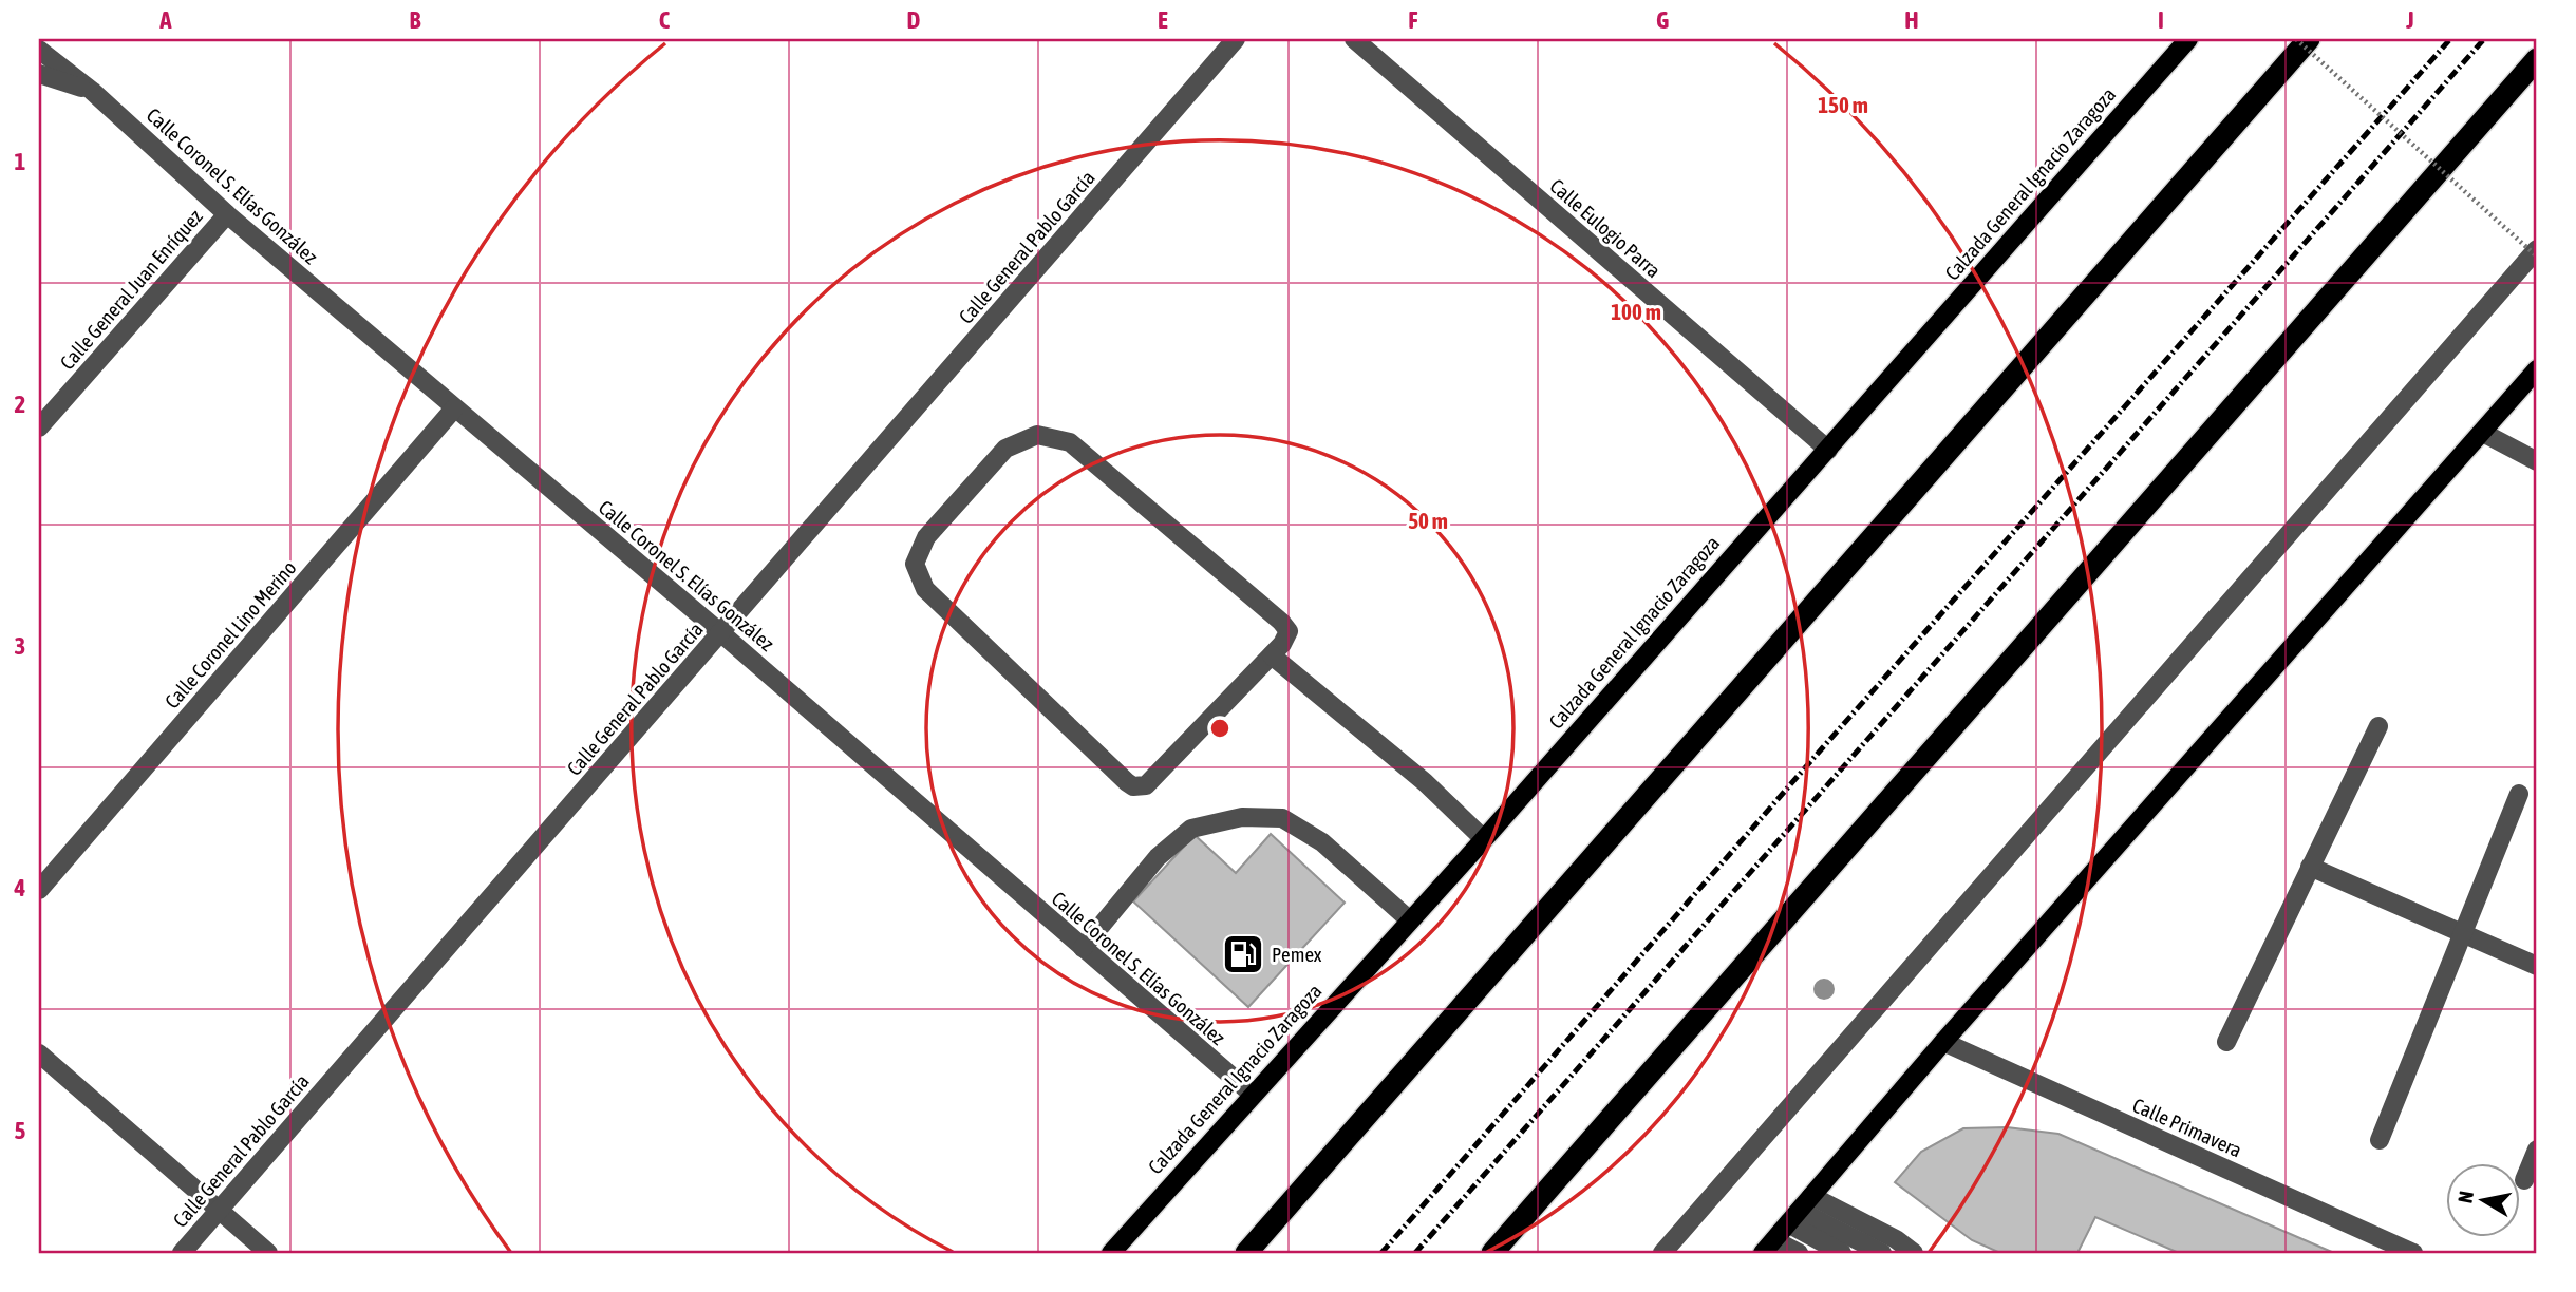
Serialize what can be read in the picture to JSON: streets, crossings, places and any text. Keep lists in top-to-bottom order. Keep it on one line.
{"streets":{"main road":["Calzada General Ignacio Zaragoza"],"street":["Calle Coronel S. Elías González","Calle Eulogio Parra","Calle General Pablo García","Calle General Juan Enríquez","Calle Coronel Lino Merino","Calle Primavera"]},"crossings":[["Calzada General Ignacio Zaragoza","Calle Coronel S. Elías González"],["Calzada General Ignacio Zaragoza","Calle Eulogio Parra"],["Calle Coronel S. Elías González","Calle General Pablo García"],["Calle Coronel S. Elías González","Calle General Juan Enríquez"],["Calle Coronel S. Elías González","Calle Coronel Lino Merino"]],"places":{"fuel station":["Pemex"]},"north":"left","grid":{"columns":["A","B","C","D","E","F","G","H","I","J"],"rows":["1","2","3","4","5"]},"rings":["150 m","100 m","50 m"]}
